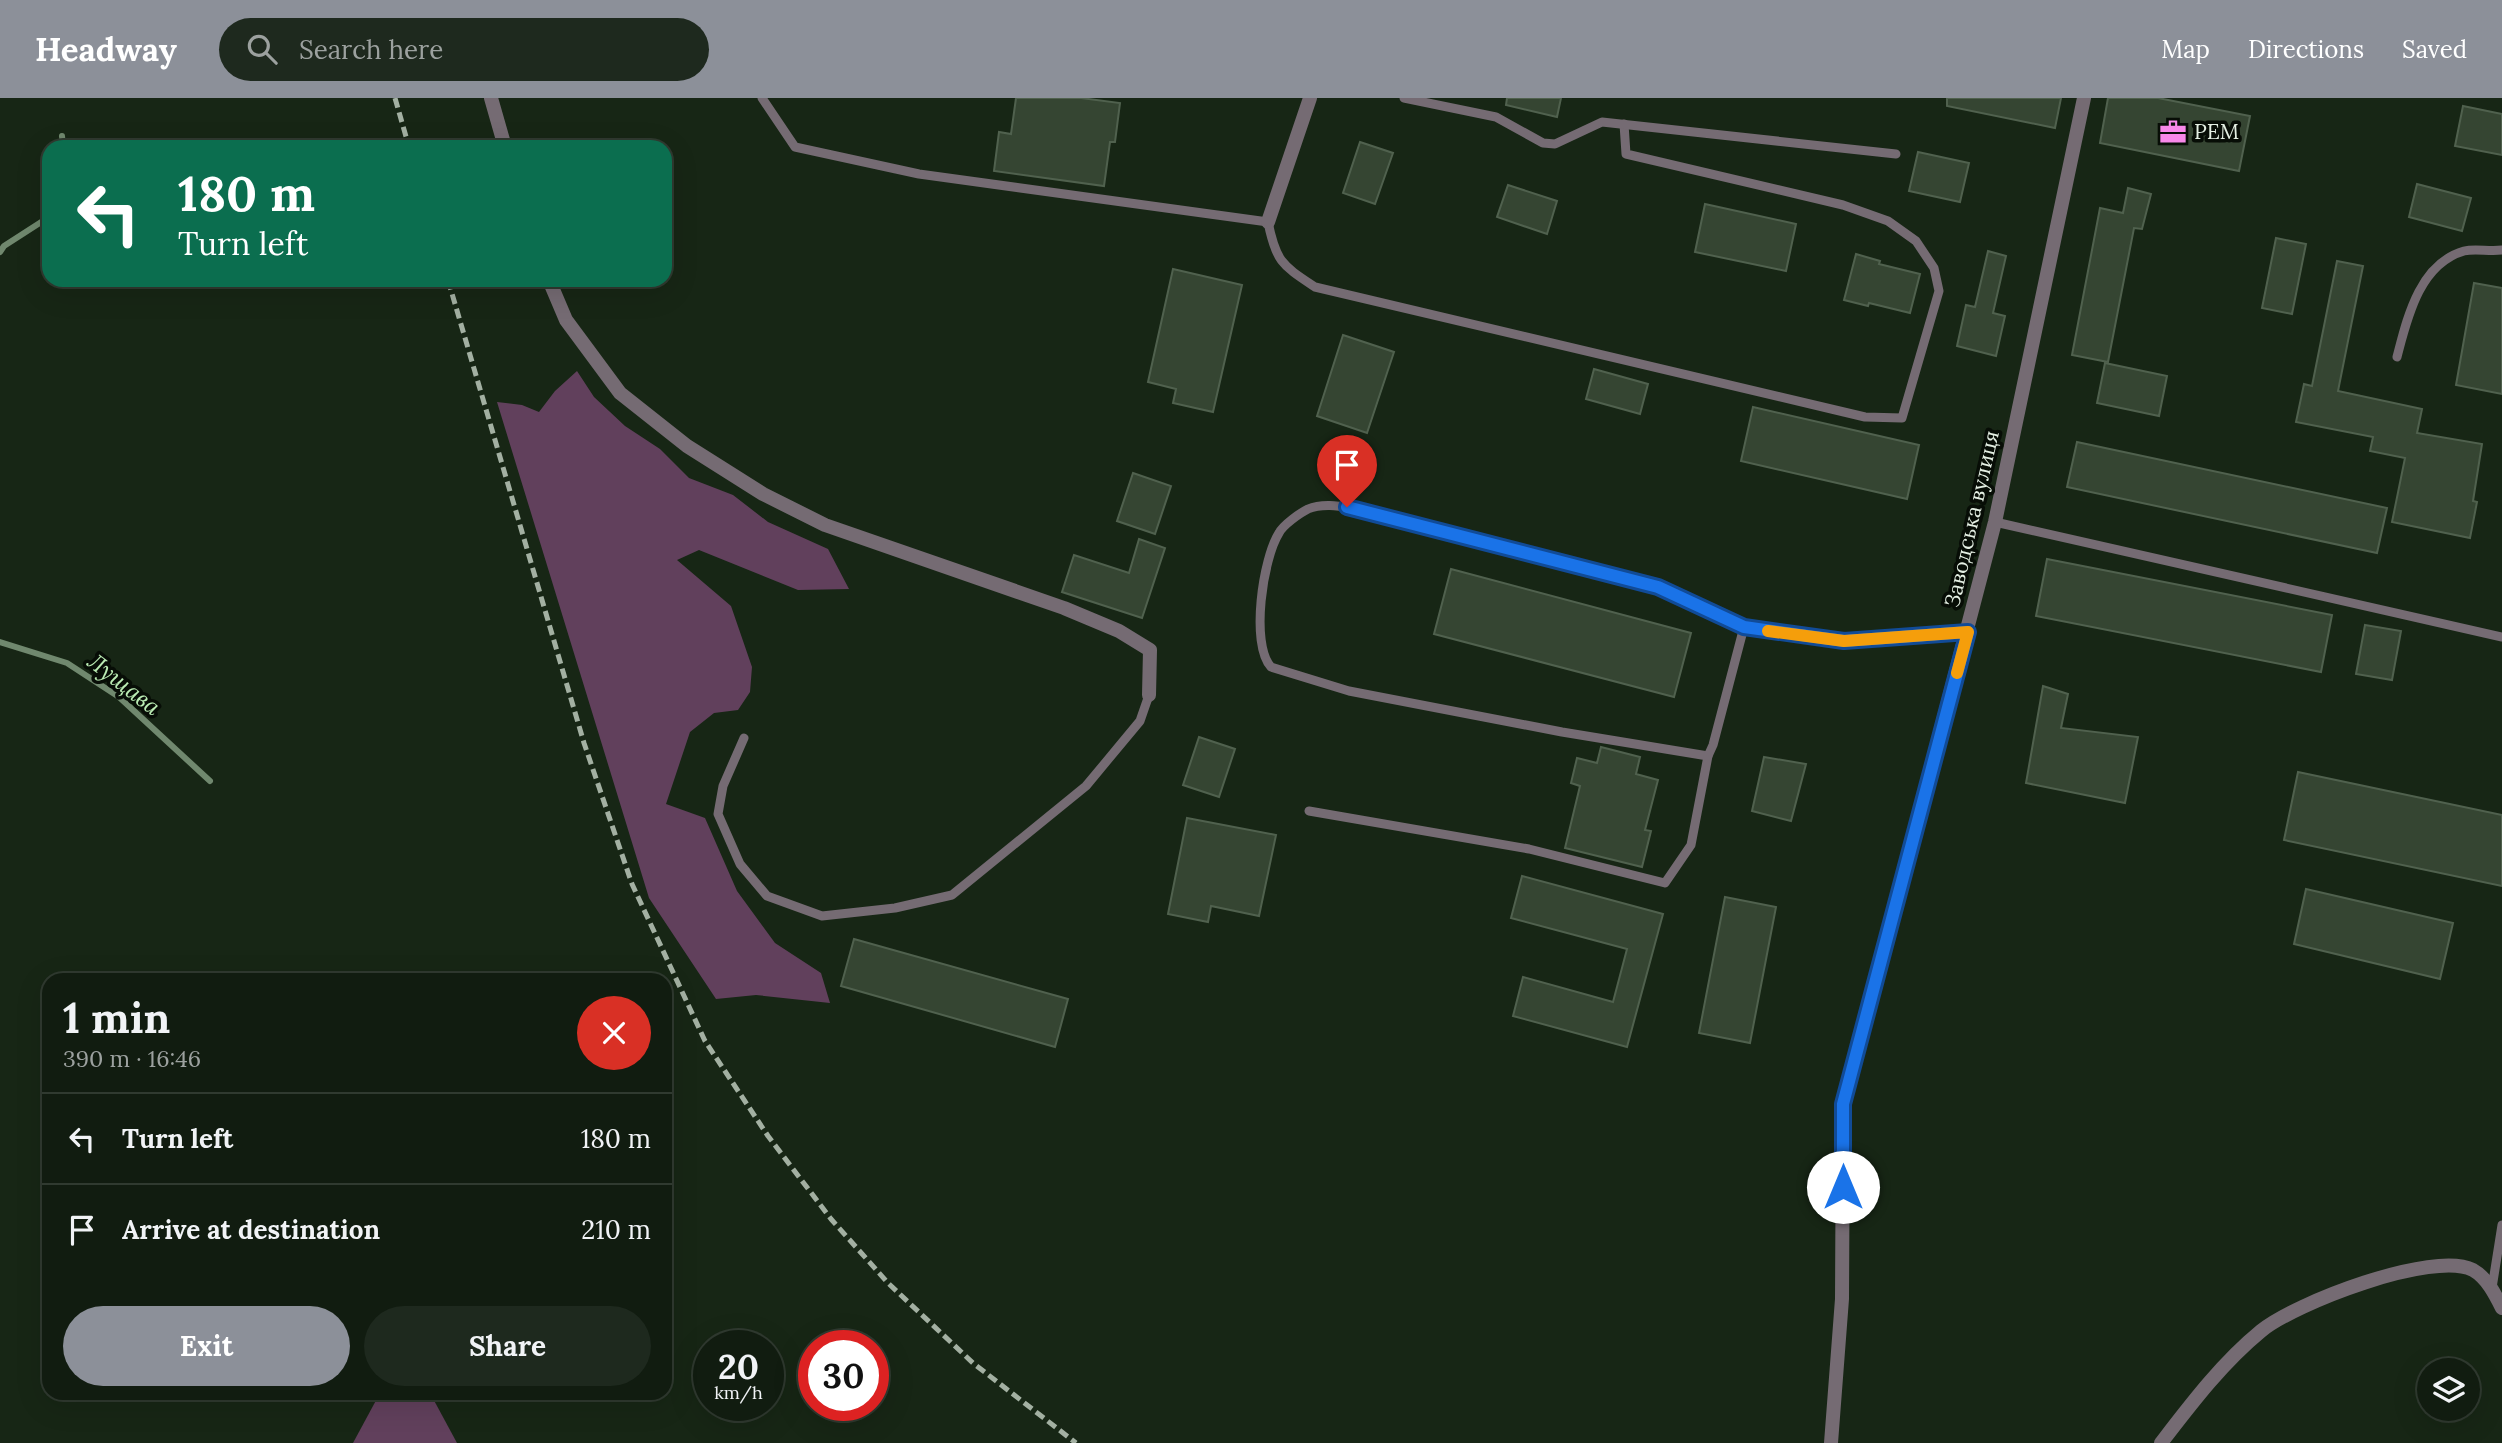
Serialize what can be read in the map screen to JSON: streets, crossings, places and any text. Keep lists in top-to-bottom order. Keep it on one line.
{"streets":{"street":["Заводська вулиця"]},"water":["Лущава"],"places":{"office":["РЕМ"]},"page":{"header":"Headway","search":"Search here","nav":["Map","Directions","Saved"],"turn":["180 m","Turn left"],"heading":["1 min","390 m · 16:46"],"list":[{"name":"Turn left","value":"180 m"},{"name":"Arrive at destination","value":"210 m"}],"buttons":["Exit","Share"],"speed":"20 km/h","limit":"30"}}
